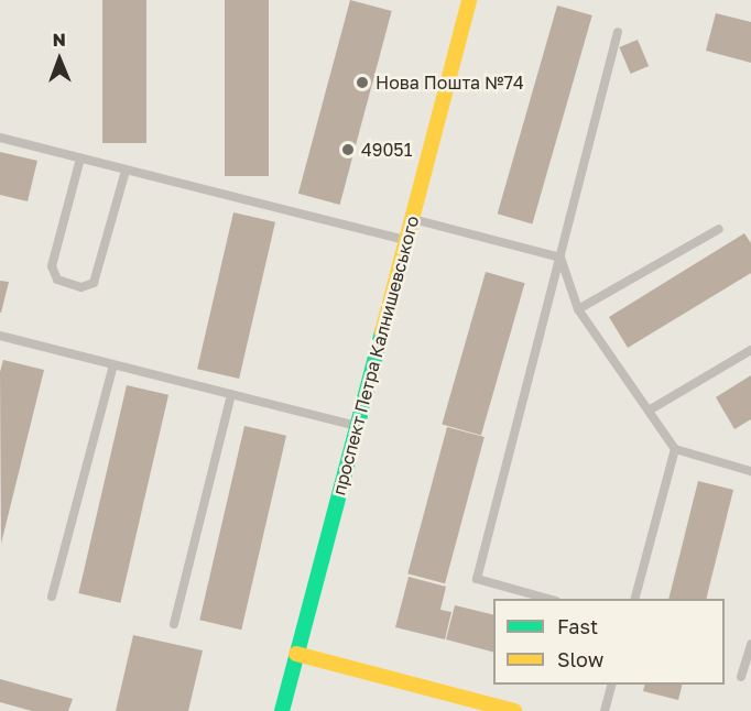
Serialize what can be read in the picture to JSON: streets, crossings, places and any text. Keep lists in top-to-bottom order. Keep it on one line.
{"streets":{"street":["проспект Петра Калнишевського"]},"places":["Нова Пошта №74","49051"],"legend":["Fast","Slow"],"north":"top"}
